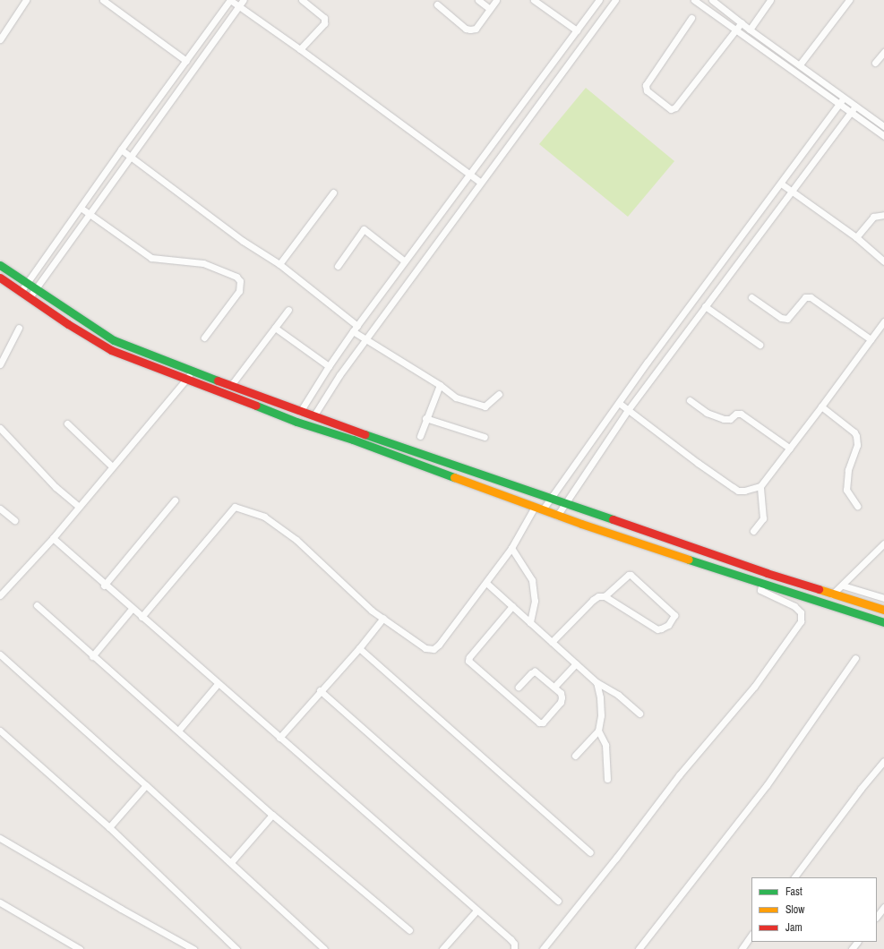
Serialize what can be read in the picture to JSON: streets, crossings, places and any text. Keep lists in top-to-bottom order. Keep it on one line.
{"legend":["Fast","Slow","Jam"]}
